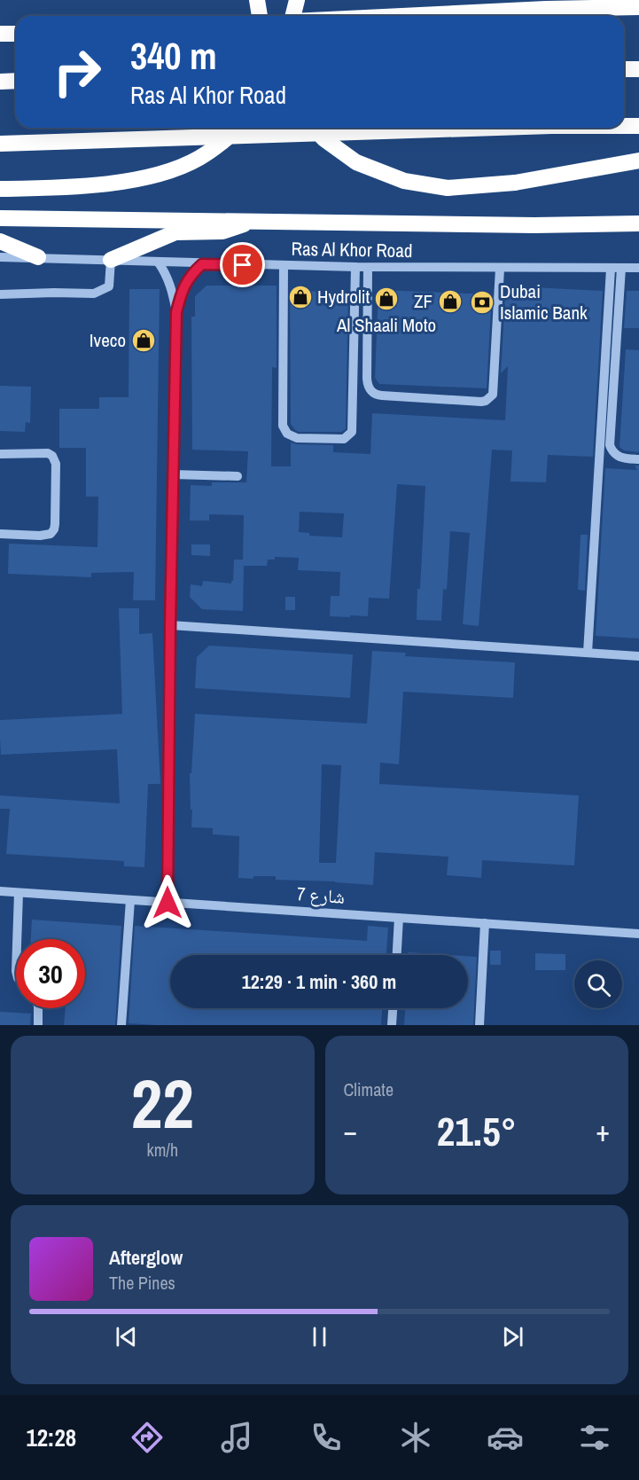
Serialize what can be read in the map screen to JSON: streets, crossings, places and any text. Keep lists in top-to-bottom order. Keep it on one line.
{"streets":{"street":["Ras Al Khor Road","شارع 7"]},"places":{"shop":["Hydrolit","Al Shaali Moto","ZF","Iveco"],"bank":["Dubai Islamic Bank"]},"page":{"turn":["340 m","Ras Al Khor Road"],"limit":"30","trip":"12:29 · 1 min · 360 m","tile":[["22","km/h"],"Climate"],"heat":["−","21.5°","+"],"song":["Afterglow","The Pines"],"tabs":"12:28"}}
